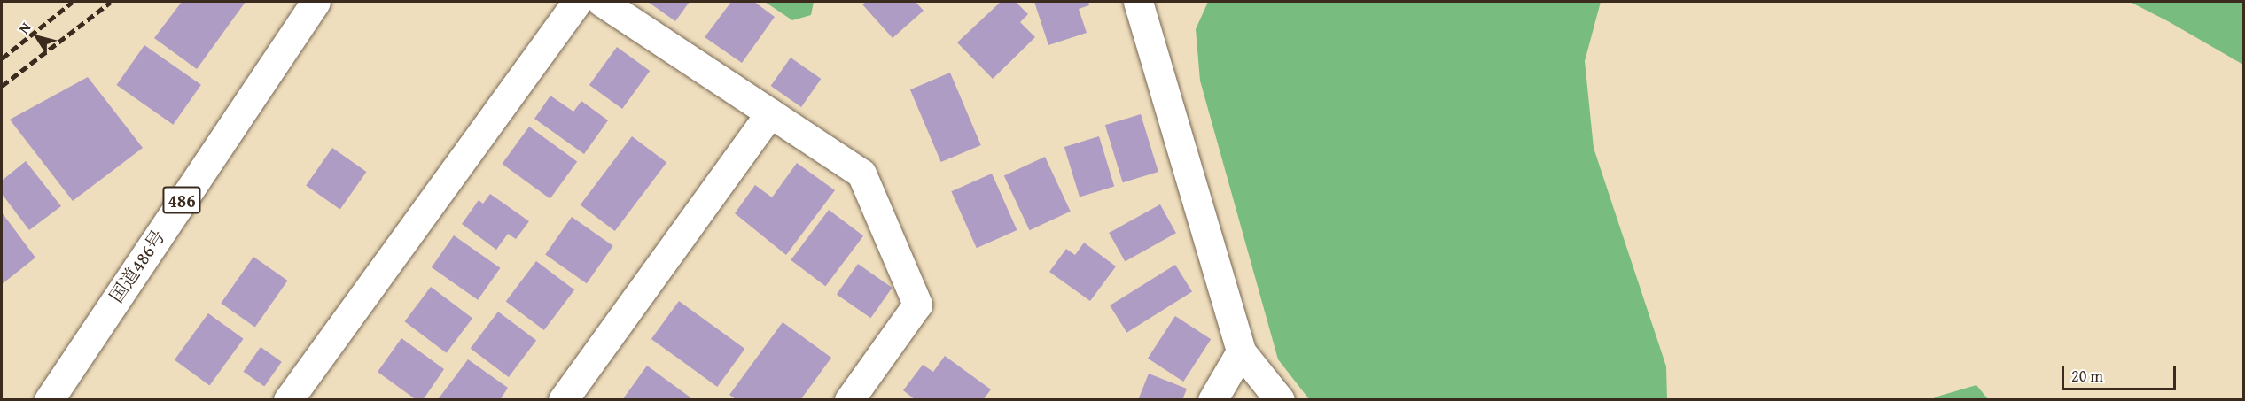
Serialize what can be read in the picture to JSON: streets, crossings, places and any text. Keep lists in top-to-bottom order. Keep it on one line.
{"streets":{"main road":["486","国道486号"]},"scale_bar":"20 m","north":"top left"}
